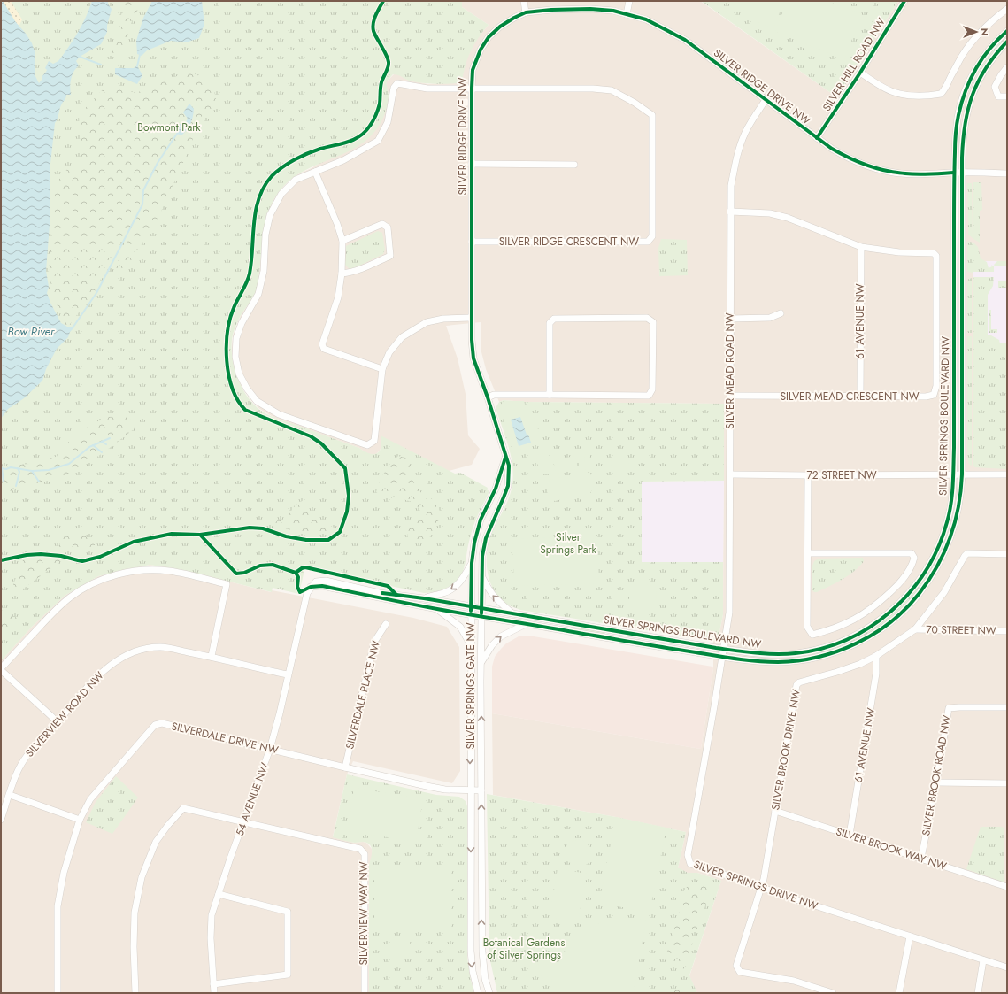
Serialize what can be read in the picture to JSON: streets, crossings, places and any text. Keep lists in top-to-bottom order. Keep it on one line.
{"streets":{"street":["SILVER HILL ROAD NW","SILVER RIDGE DRIVE NW","SILVER RIDGE CRESCENT NW","61 AVENUE NW","SILVER MEAD ROAD NW","SILVER MEAD CRESCENT NW","SILVER SPRINGS BOULEVARD NW","72 STREET NW","70 STREET NW","SILVER SPRINGS GATE NW","SILVERDALE PLACE NW","SILVERVIEW ROAD NW","SILVERDALE DRIVE NW","SILVER BROOK DRIVE NW","SILVER BROOK ROAD NW","54 AVENUE NW","SILVER BROOK WAY NW","SILVER SPRINGS DRIVE NW","SILVERVIEW WAY NW"]},"crossings":[["SILVER HILL ROAD NW","SILVER RIDGE DRIVE NW"],["SILVER RIDGE DRIVE NW","SILVER RIDGE CRESCENT NW"],["SILVER RIDGE DRIVE NW","SILVER MEAD ROAD NW"],["SILVER RIDGE DRIVE NW","SILVER SPRINGS BOULEVARD NW"],["SILVER RIDGE DRIVE NW","SILVER SPRINGS GATE NW"],["61 AVENUE NW","SILVER MEAD CRESCENT NW"],["61 AVENUE NW","SILVER BROOK DRIVE NW"],["61 AVENUE NW","SILVER BROOK WAY NW"],["SILVER MEAD ROAD NW","SILVER MEAD CRESCENT NW"],["SILVER MEAD ROAD NW","SILVER SPRINGS BOULEVARD NW"],["SILVER MEAD ROAD NW","72 STREET NW"],["SILVER MEAD ROAD NW","SILVER SPRINGS DRIVE NW"],["SILVER SPRINGS BOULEVARD NW","72 STREET NW"],["SILVER SPRINGS BOULEVARD NW","SILVER SPRINGS GATE NW"],["SILVER SPRINGS BOULEVARD NW","54 AVENUE NW"],["SILVER SPRINGS BOULEVARD NW","SILVER SPRINGS DRIVE NW"],["70 STREET NW","SILVER BROOK DRIVE NW"],["SILVER SPRINGS GATE NW","SILVERDALE DRIVE NW"],["SILVERDALE PLACE NW","SILVERDALE DRIVE NW"],["SILVERVIEW ROAD NW","54 AVENUE NW"],["SILVERDALE DRIVE NW","54 AVENUE NW"],["SILVER BROOK DRIVE NW","SILVER BROOK WAY NW"],["SILVER BROOK DRIVE NW","SILVER SPRINGS DRIVE NW"],["SILVER BROOK ROAD NW","SILVER BROOK WAY NW"],["54 AVENUE NW","SILVERVIEW WAY NW"]],"water":["Bow River"],"parks":["Bowmont Park","Silver Springs Park","Botanical Gardens of Silver Springs"],"north":"right"}
